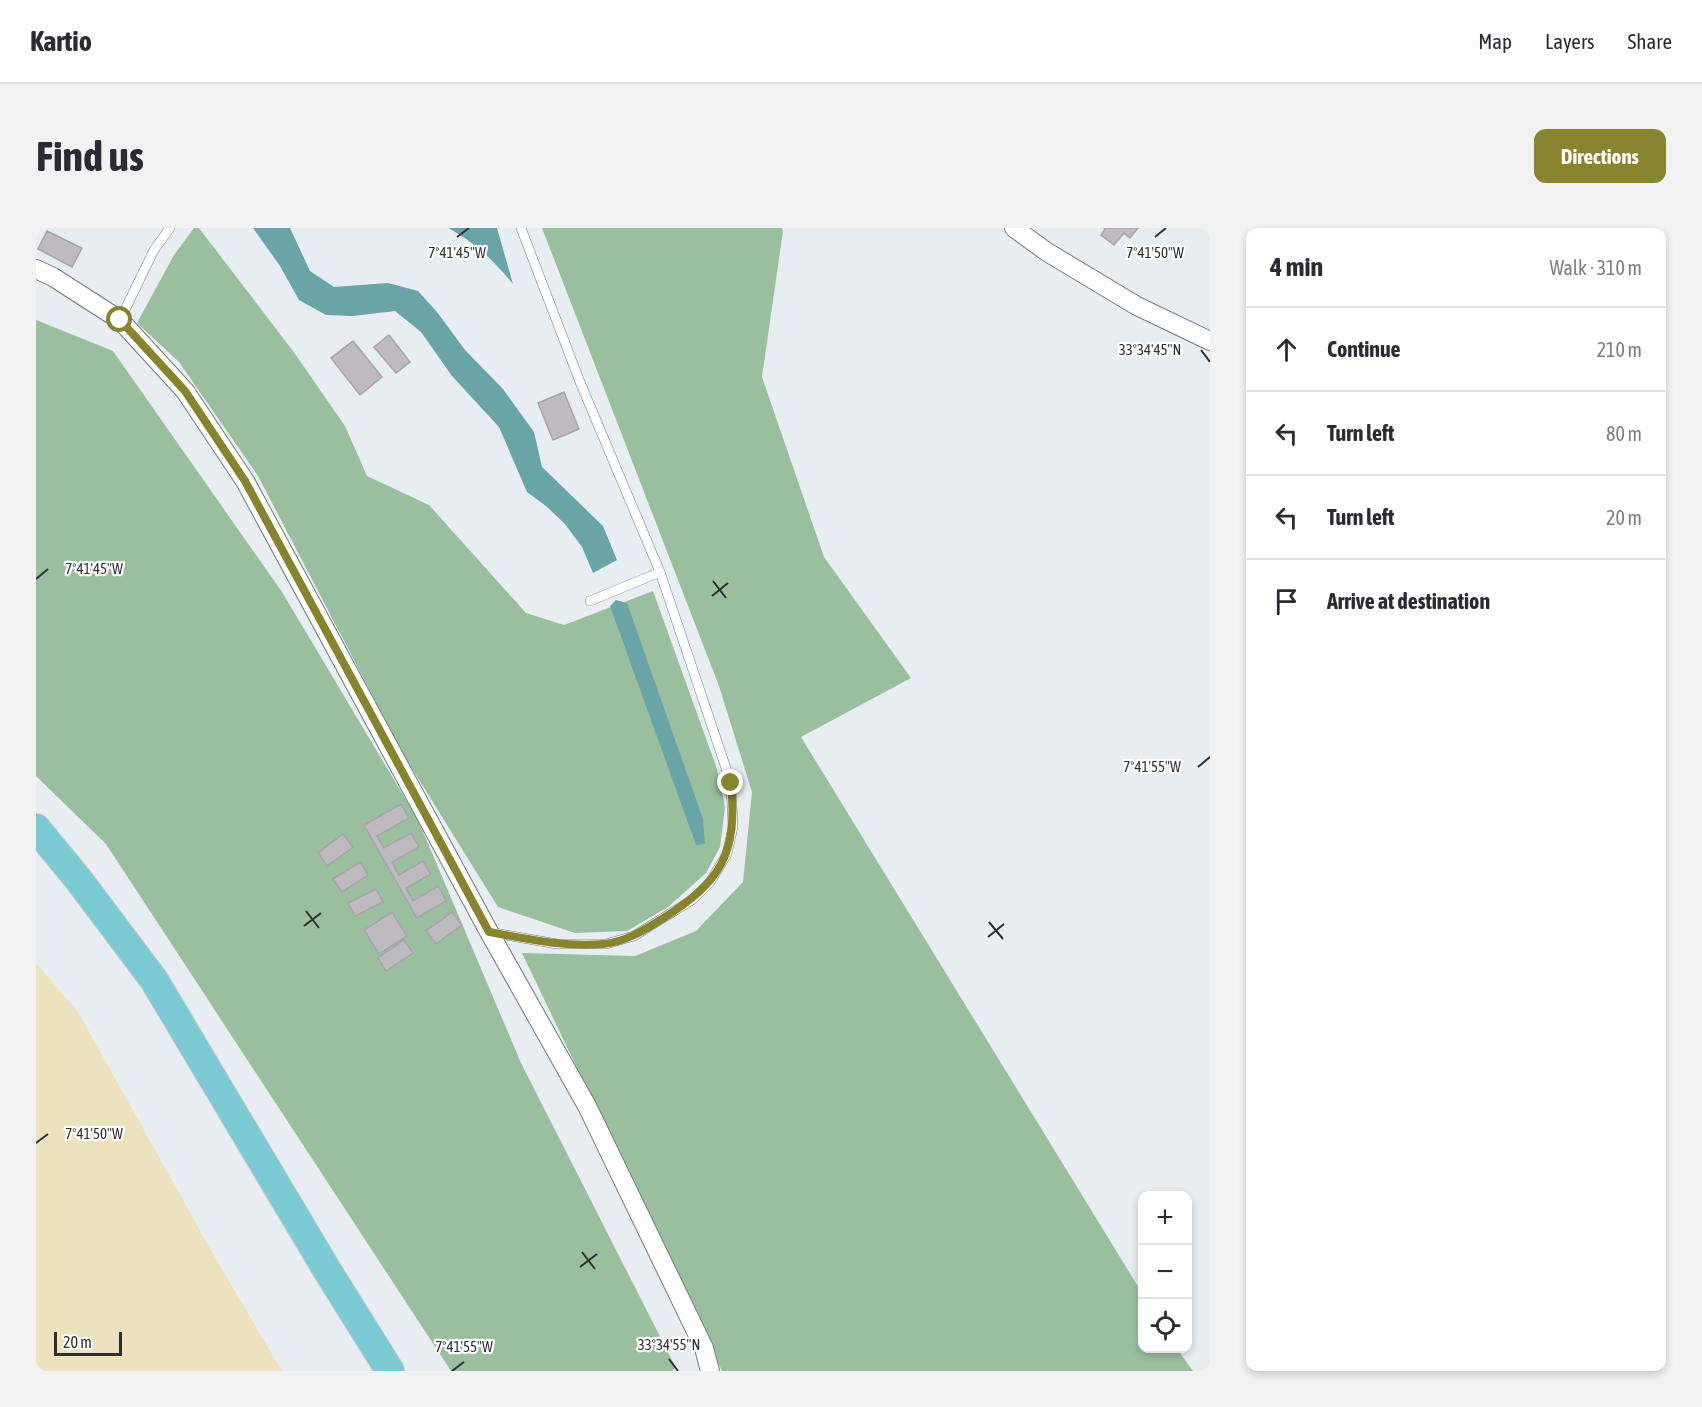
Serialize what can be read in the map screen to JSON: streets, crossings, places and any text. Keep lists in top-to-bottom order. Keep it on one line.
{"scale_bar":"20 m","page":{"header":"Kartio","nav":["Map","Layers","Share"],"buttons":"Directions","title":"Find us","heading":["4 min","Walk · 310 m"],"list":[["Continue","210 m"],["Turn left","80 m"],["Turn left","20 m"],"Arrive at destination"],"map_buttons":["+","−"],"scale":"20 m"},"coordinates":["7°41'45\"W","7°41'50\"W","33°34'45\"N","7°41'55\"W","33°34'55\"N"]}
